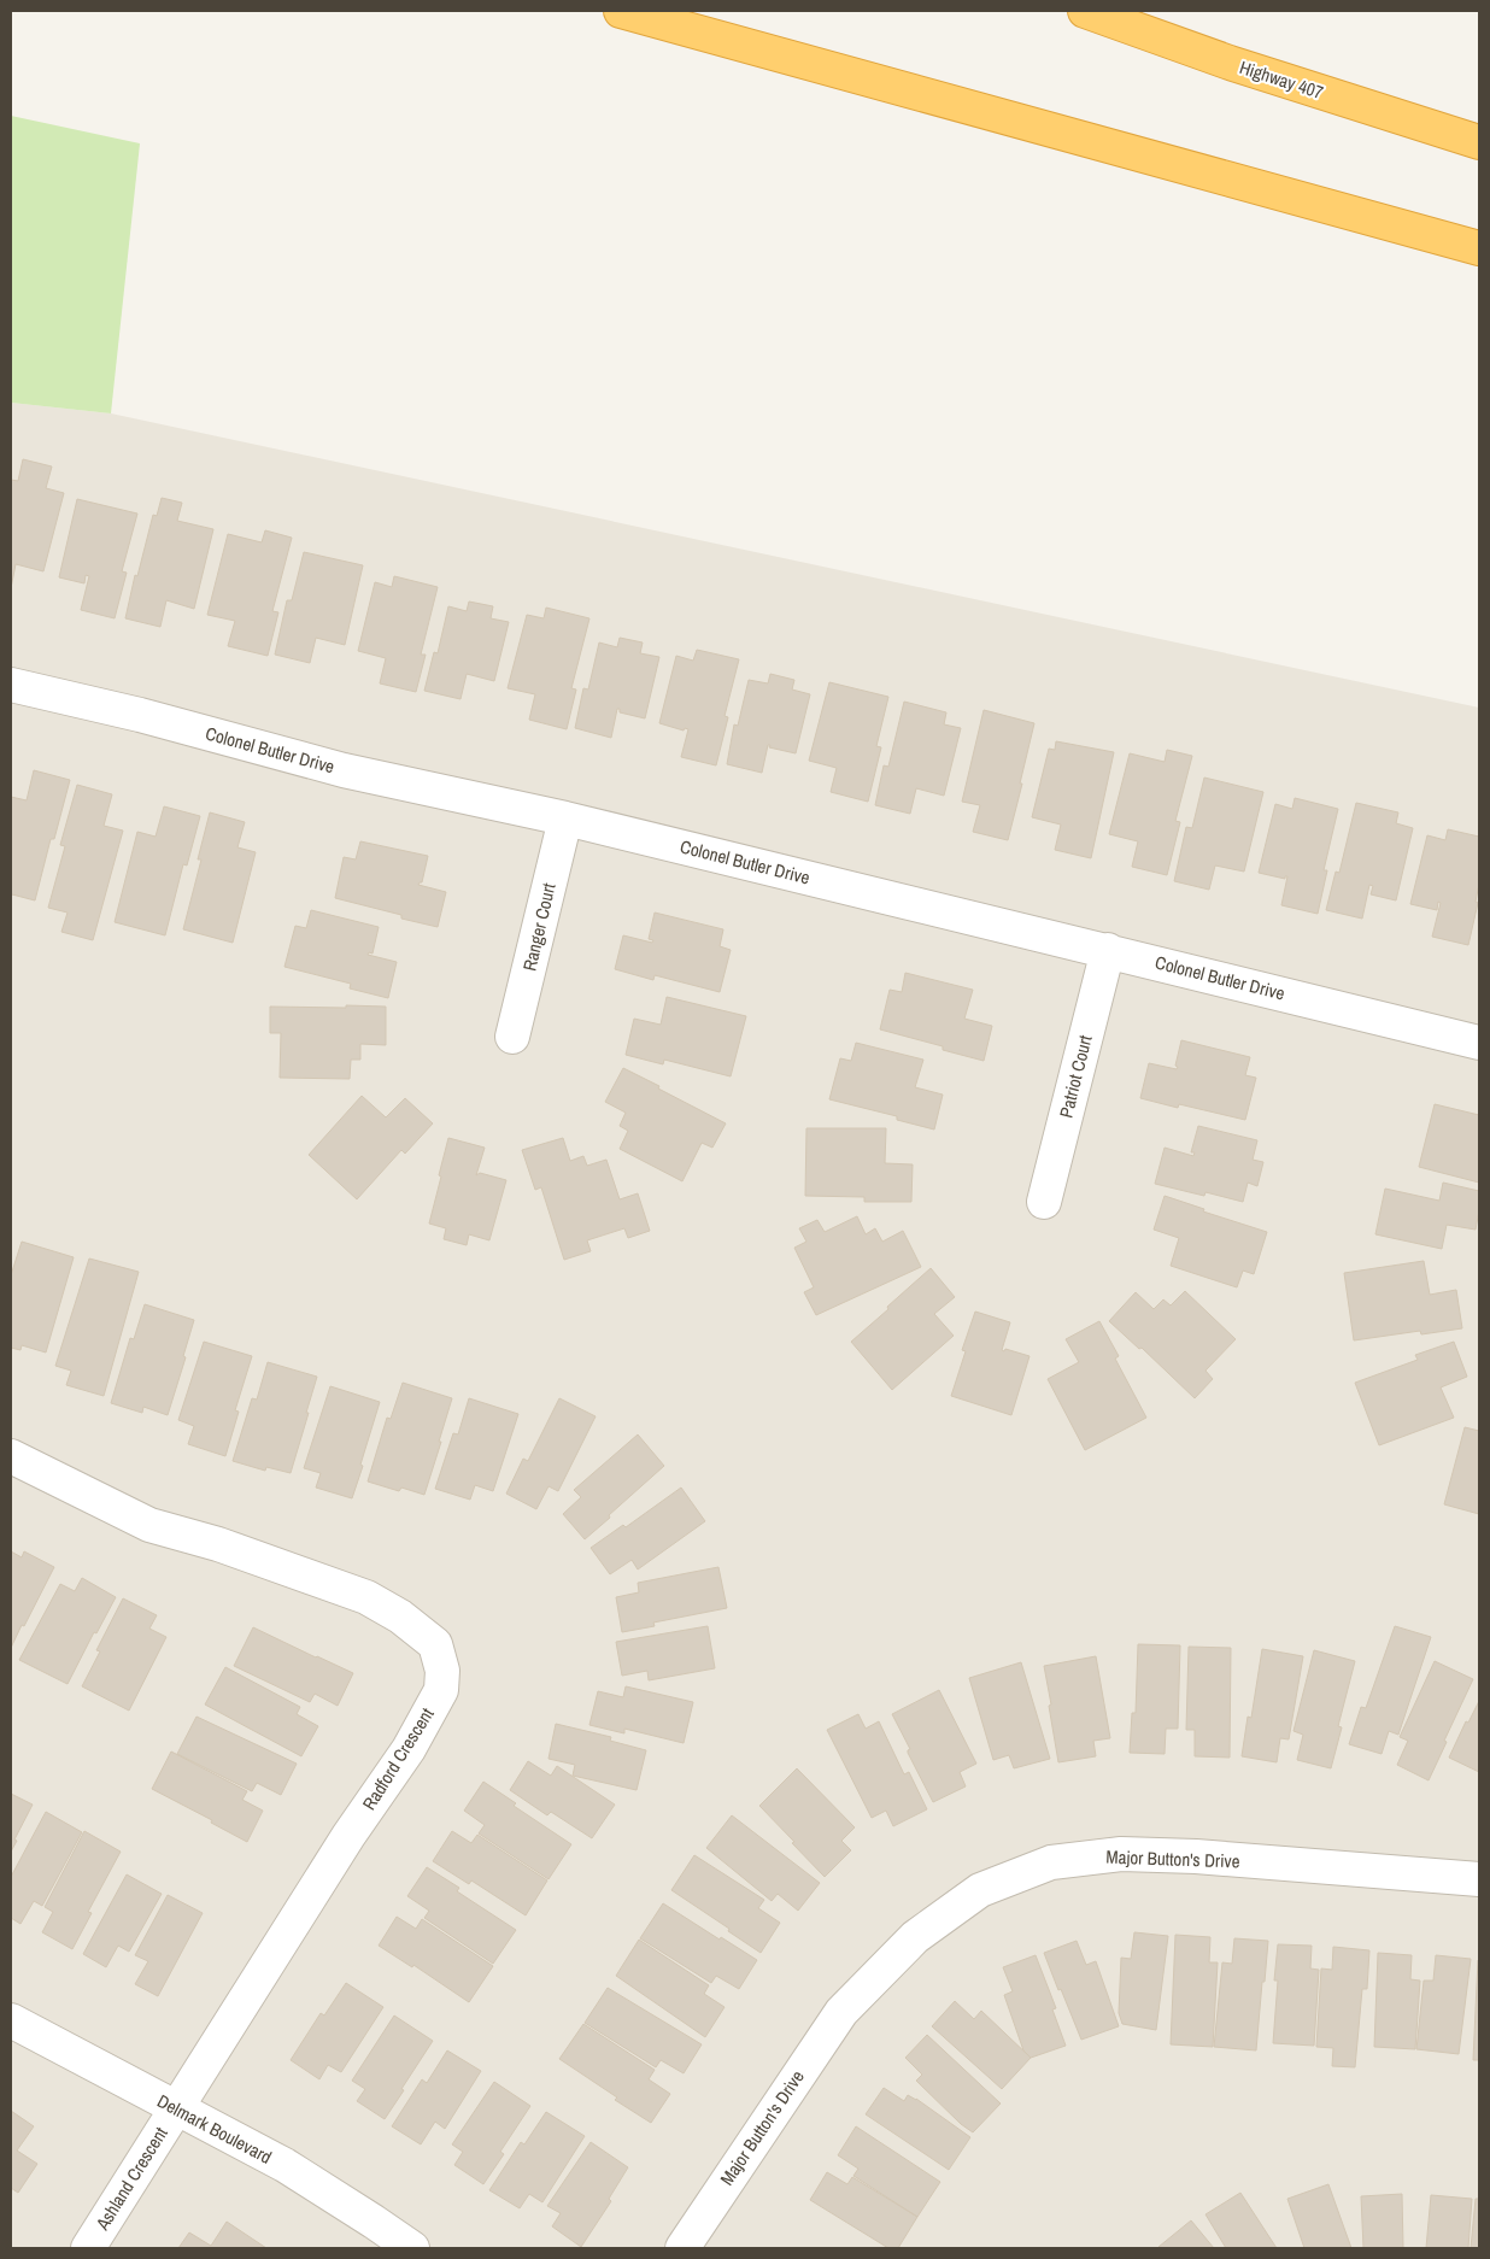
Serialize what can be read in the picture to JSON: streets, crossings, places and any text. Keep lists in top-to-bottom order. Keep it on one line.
{"streets":{"highway":["Highway 407"],"street":["Colonel Butler Drive","Ranger Court","Patriot Court","Radford Crescent","Major Button's Drive","Delmark Boulevard","Ashland Crescent"]},"crossings":[["Colonel Butler Drive","Ranger Court"],["Colonel Butler Drive","Patriot Court"],["Radford Crescent","Delmark Boulevard"],["Radford Crescent","Ashland Crescent"],["Delmark Boulevard","Ashland Crescent"]]}
